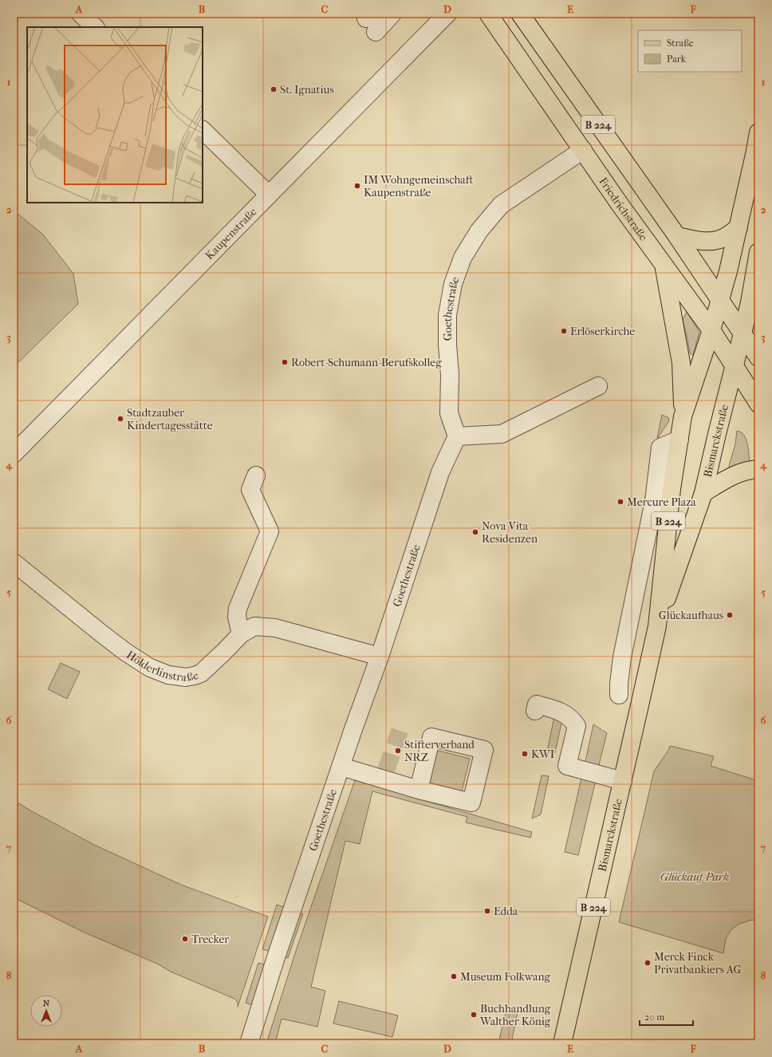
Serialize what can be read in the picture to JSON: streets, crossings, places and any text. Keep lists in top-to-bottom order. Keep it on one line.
{"streets":{"main road":["B 224","Friedrichstraße","Bismarckstraße"],"street":["Kaupenstraße","Goethestraße","Hölderlinstraße"]},"crossings":[["B 224","Bismarckstraße"],["Friedrichstraße","Goethestraße"],["Friedrichstraße","Bismarckstraße"],["Goethestraße","Hölderlinstraße"]],"parks":["Glückauf-Park"],"places":["St. Ignatius","IM Wohngemeinschaft Kaupenstraße","Erlöserkirche","Robert-Schumann-Berufskolleg","Stadtzauber Kindertagesstätte","Mercure Plaza","Nova Vita Residenzen","Glückaufhaus","Stifterverband NRZ","KWI","Edda","Trecker","Merck Finck Privatbankiers AG","Museum Folkwang","Buchhandlung Walther König"],"legend":["Straße","Park"],"scale_bar":"20 m","north":"top","grid":{"columns":["A","B","C","D","E","F"],"rows":["1","2","3","4","5","6","7","8"]}}
